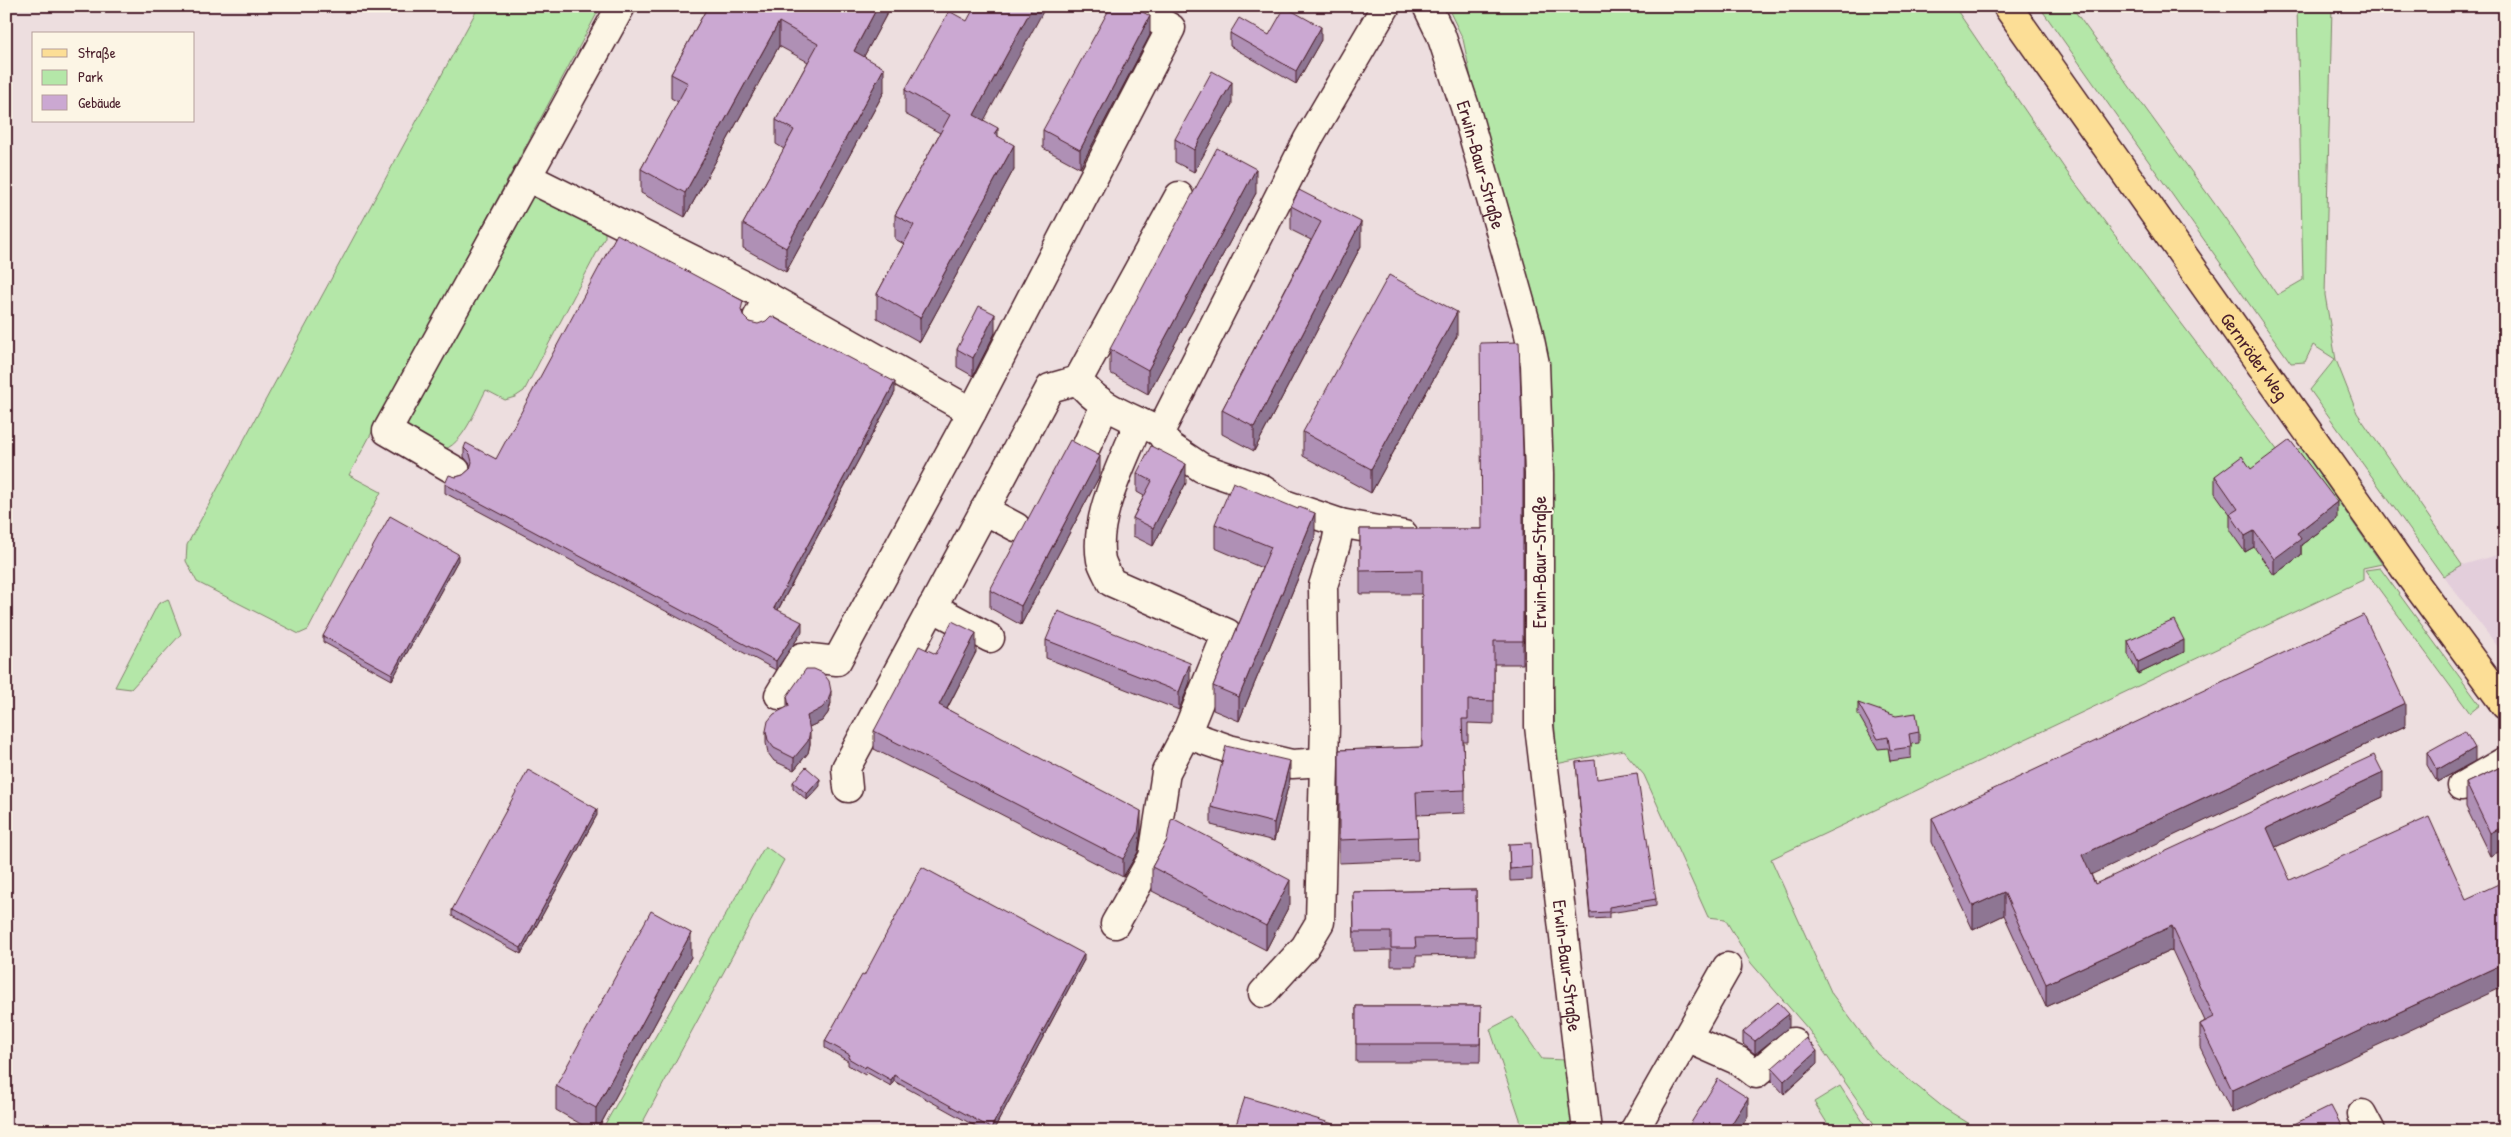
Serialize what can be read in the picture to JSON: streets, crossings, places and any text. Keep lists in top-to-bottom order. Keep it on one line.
{"streets":{"main road":["Gernröder Weg"],"street":["Erwin-Baur-Straße"]},"legend":["Straße","Park","Gebäude"]}
